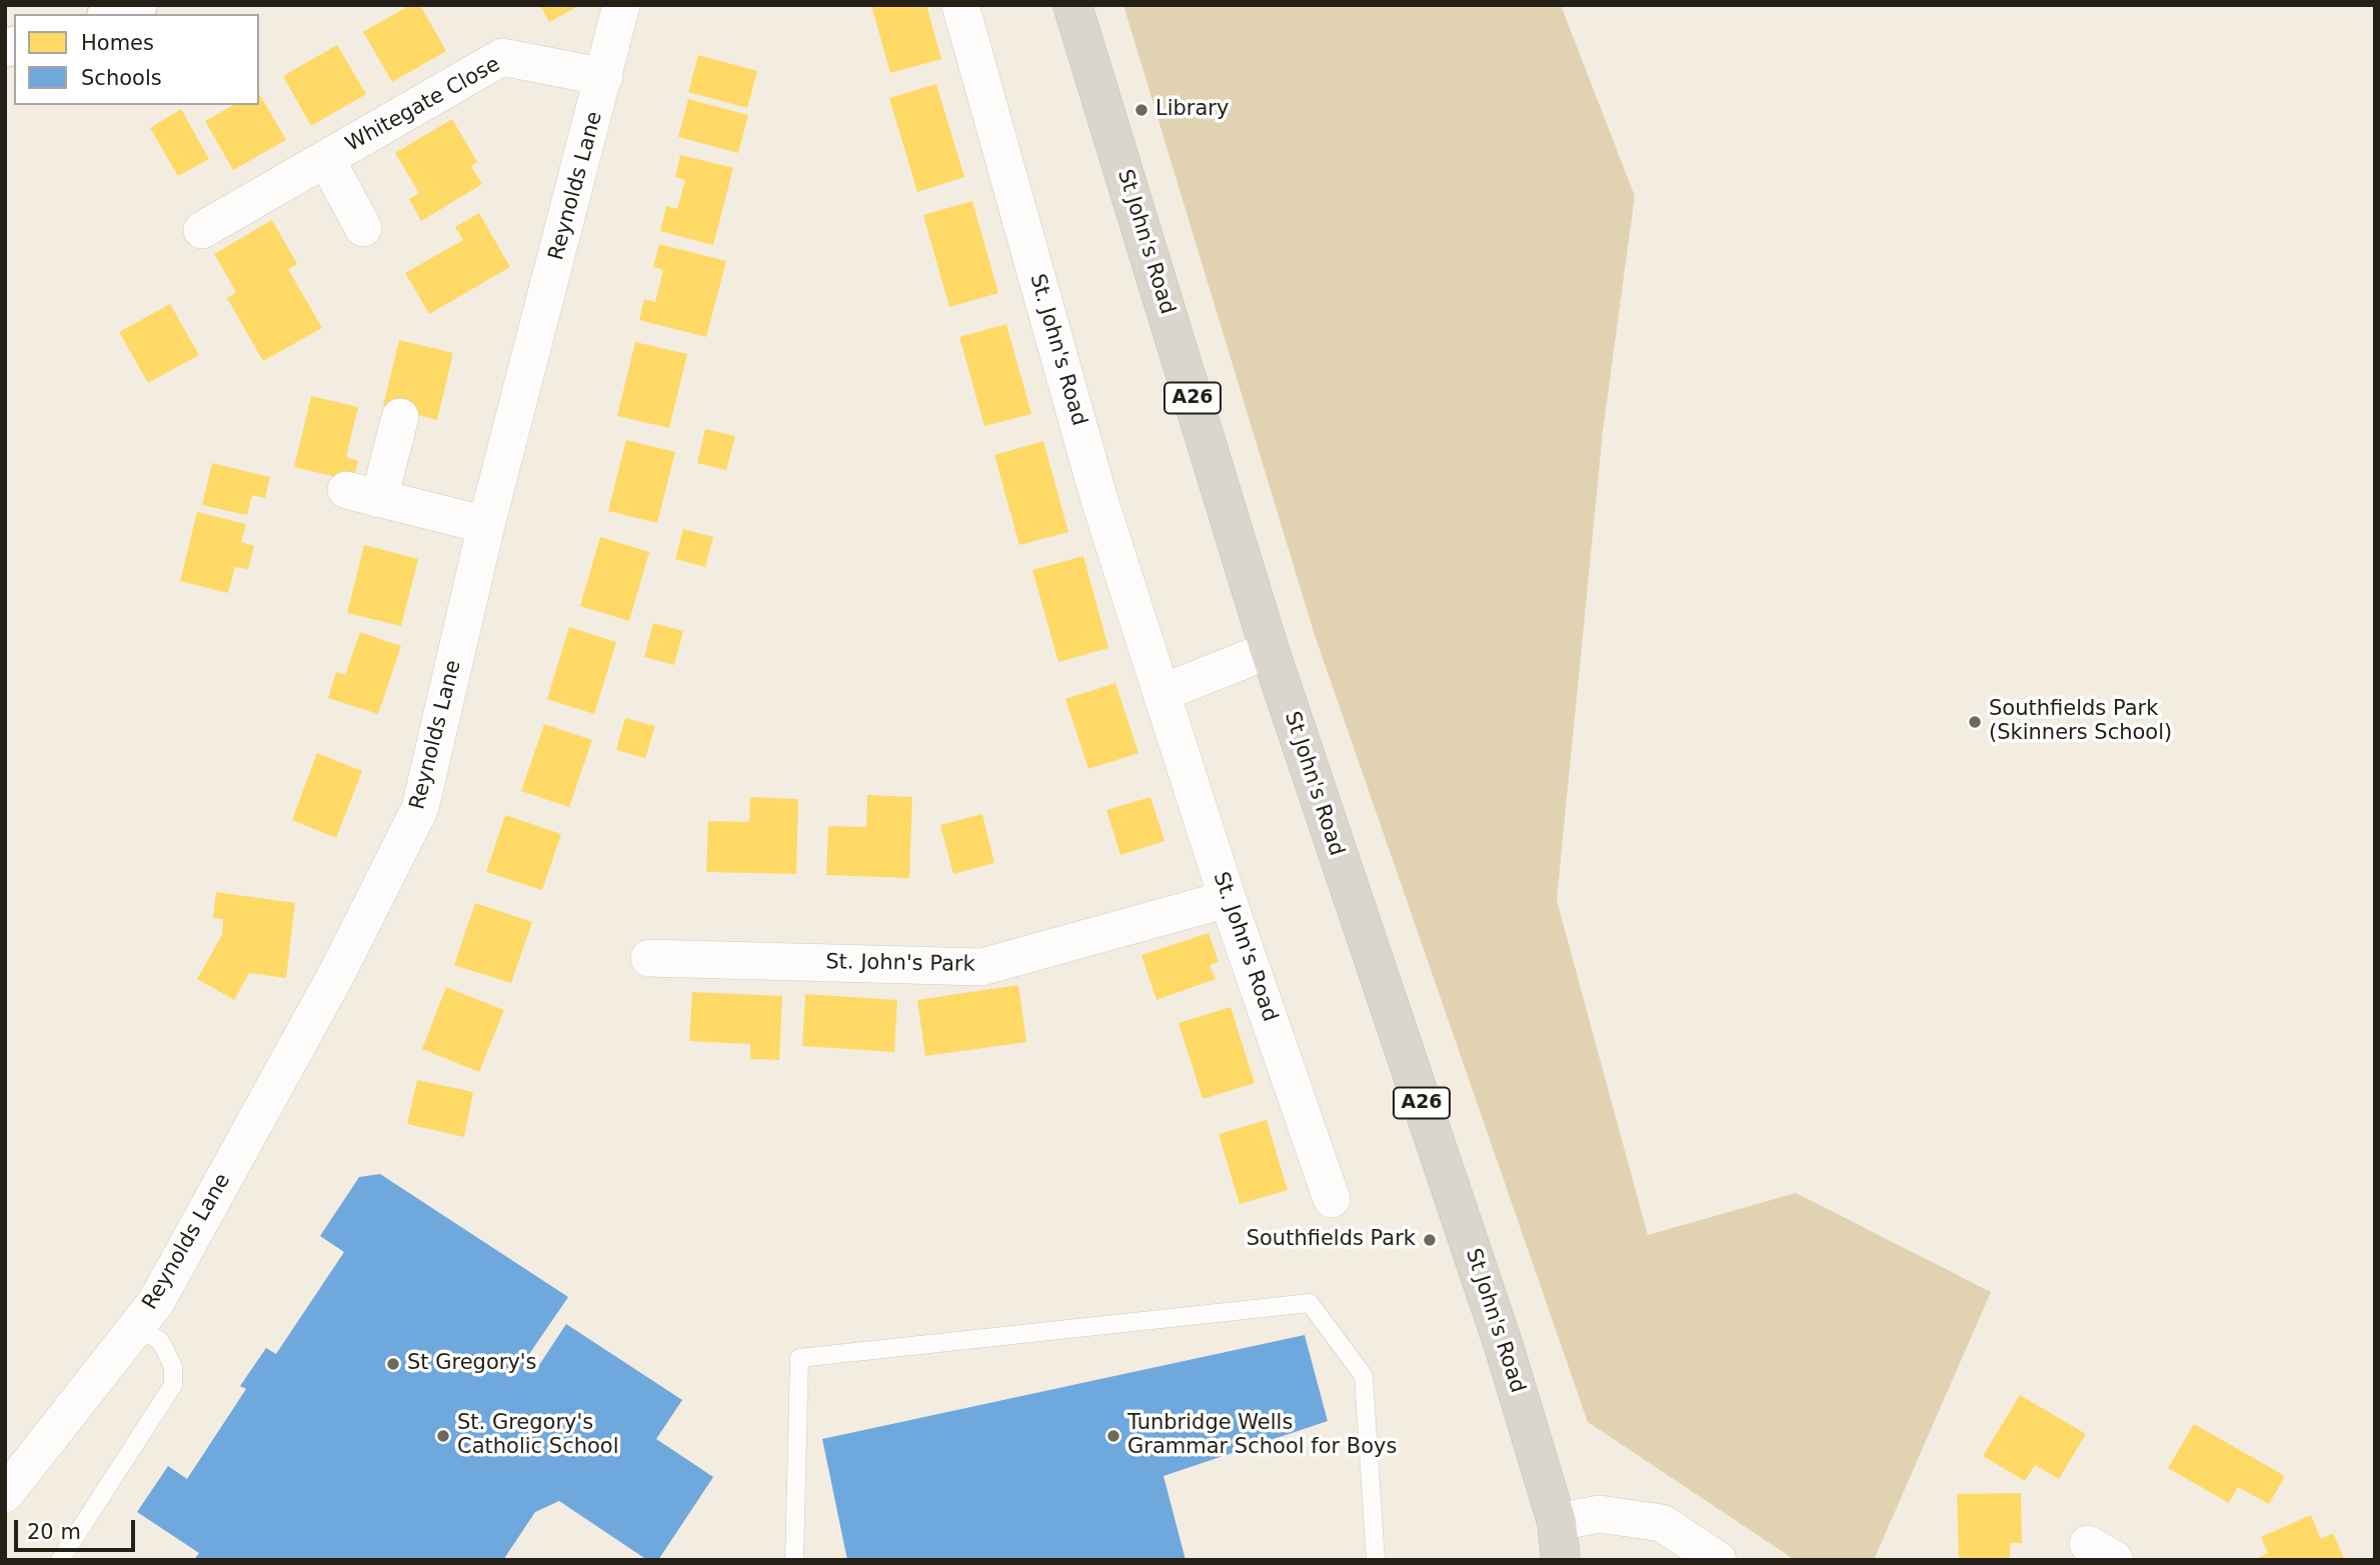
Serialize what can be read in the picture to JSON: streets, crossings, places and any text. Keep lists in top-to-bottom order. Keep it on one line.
{"streets":{"highway":["St John's Road","A26"],"street":["Whitegate Close","Reynolds Lane","St. John's Road","St. John's Park"]},"crossings":[["Whitegate Close","Reynolds Lane"],["St. John's Road","St. John's Park"]],"places":["Library","Southfields Park (Skinners School)","Southfields Park","St Gregory's","St. Gregory's Catholic School","Tunbridge Wells Grammar School for Boys"],"legend":["Homes","Schools"],"scale_bar":"20 m"}
